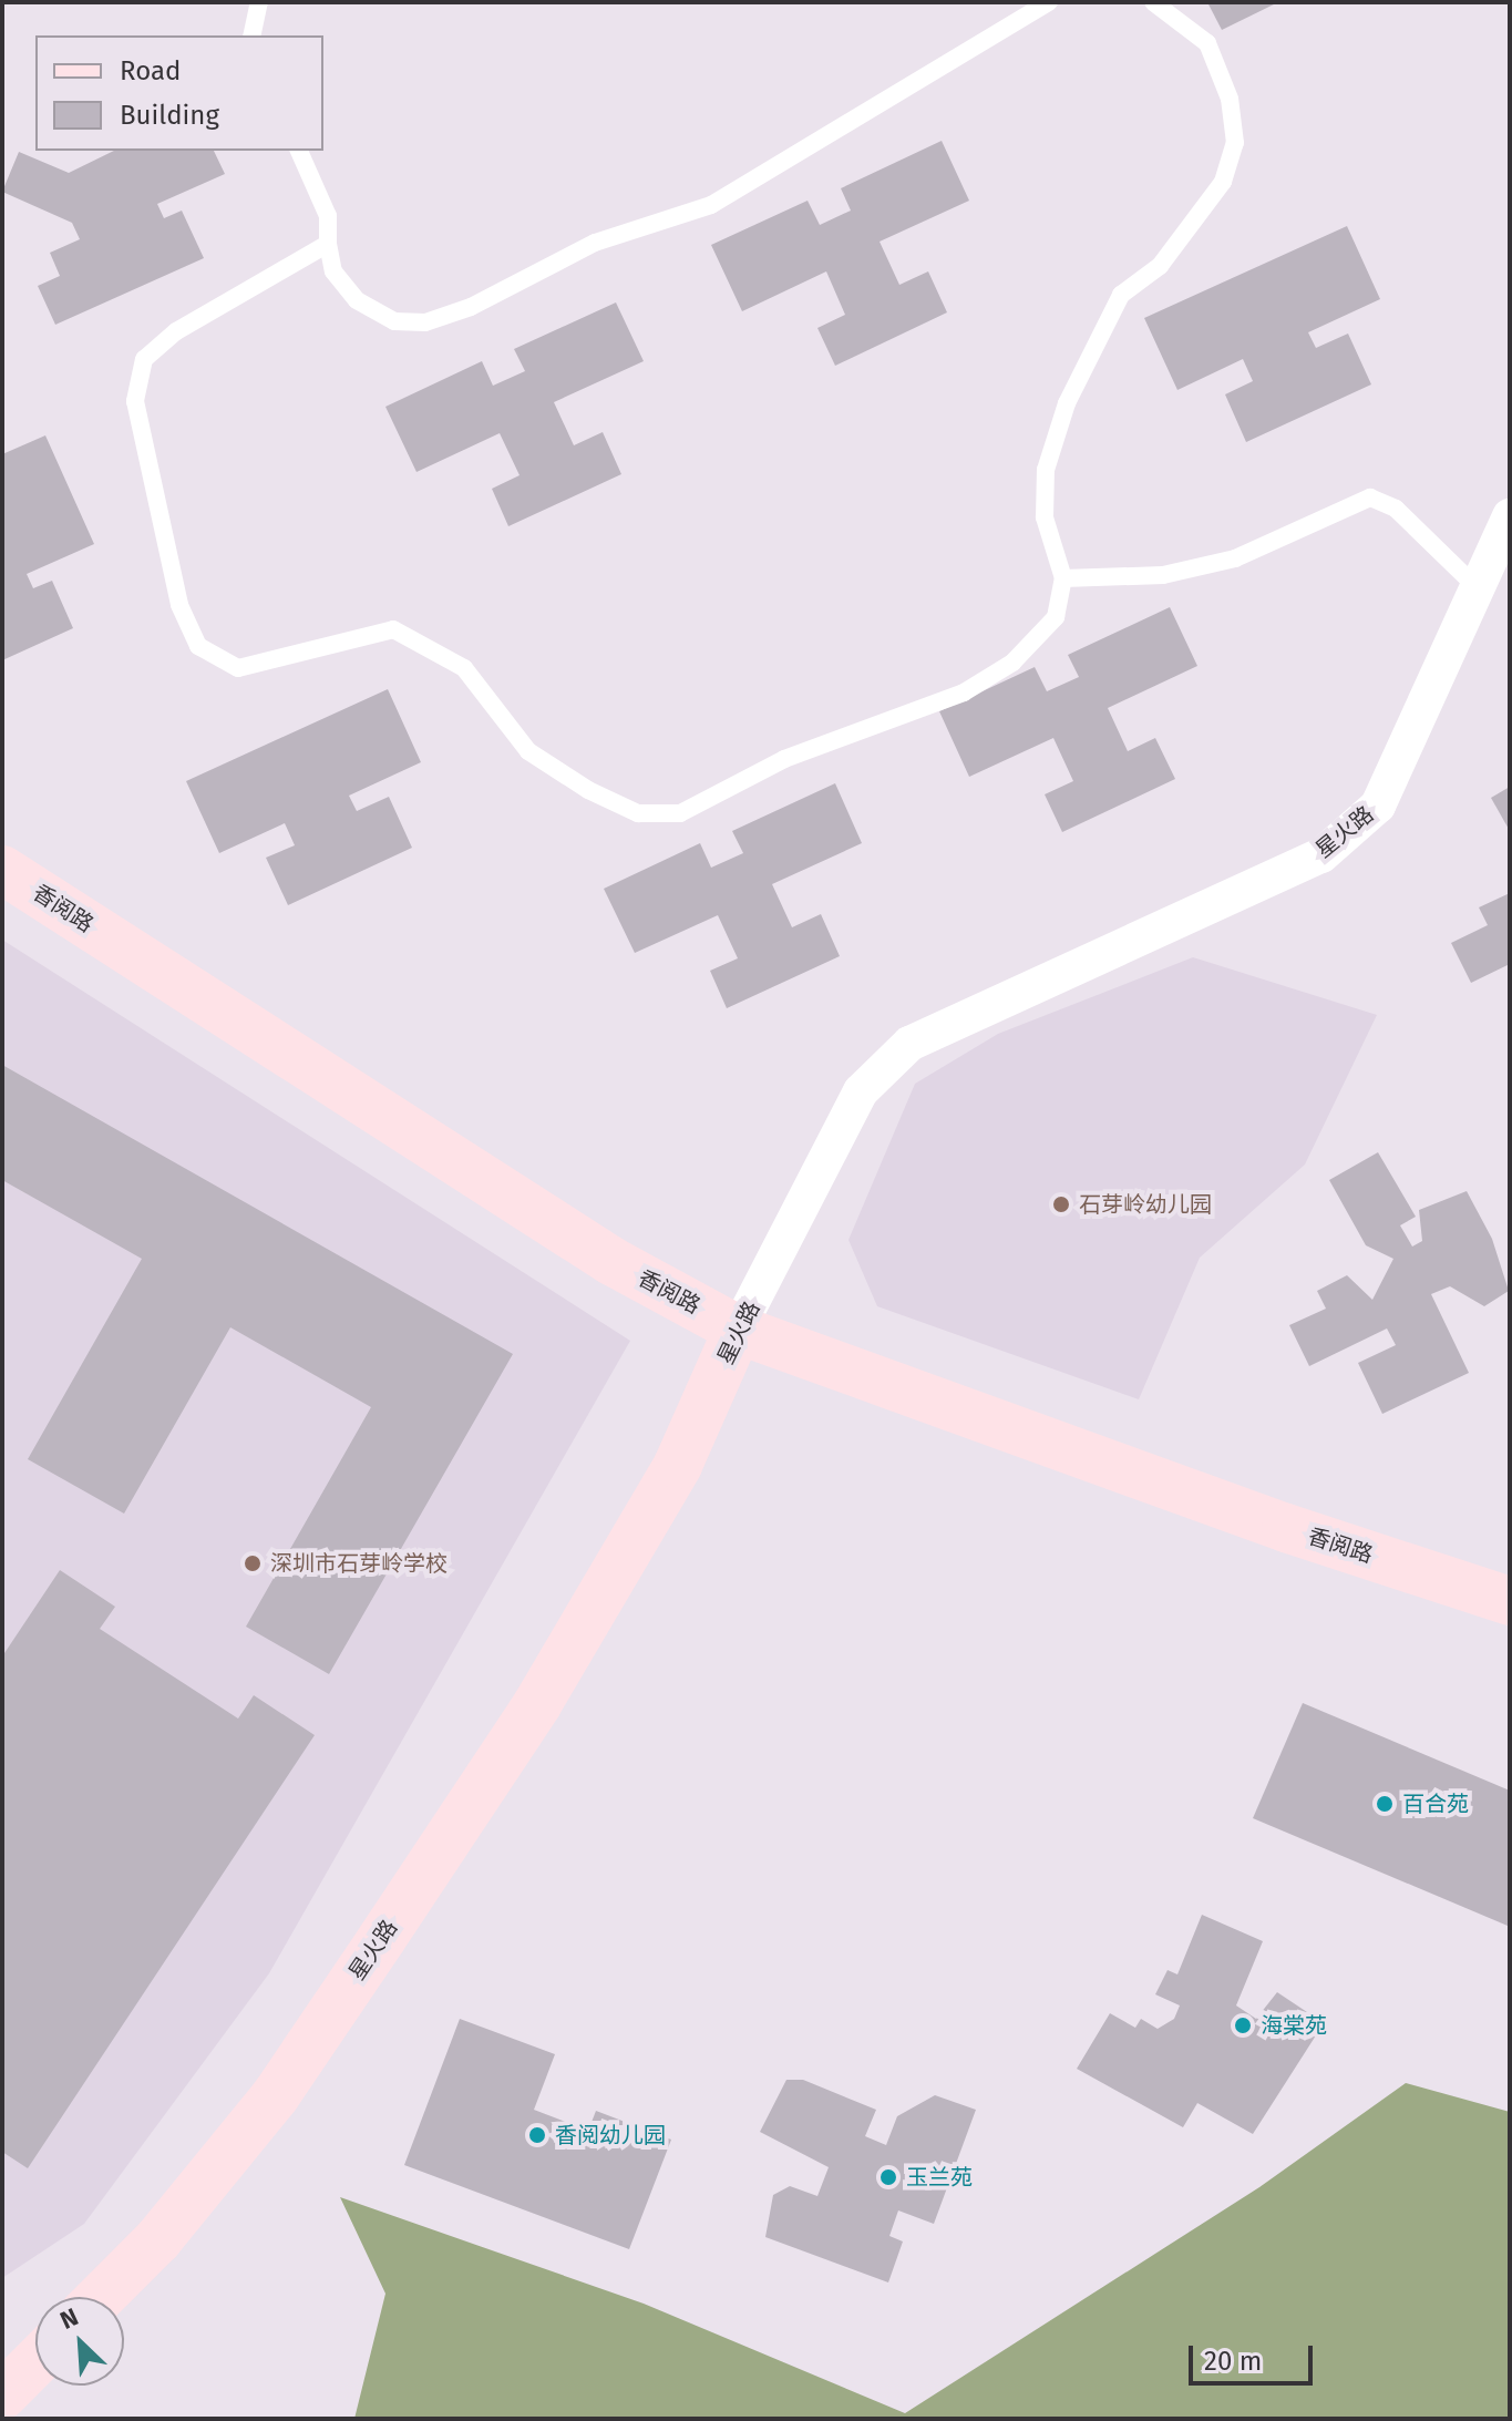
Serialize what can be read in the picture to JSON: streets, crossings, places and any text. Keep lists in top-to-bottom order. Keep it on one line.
{"streets":{"street":["星火路","香阅路"]},"crossings":[["星火路","香阅路"]],"places":["石芽岭幼儿园","深圳市石芽岭学校","百合苑","海棠苑","香阅幼儿园","玉兰苑"],"legend":["Road","Building"],"scale_bar":"20 m","north":"top left"}
